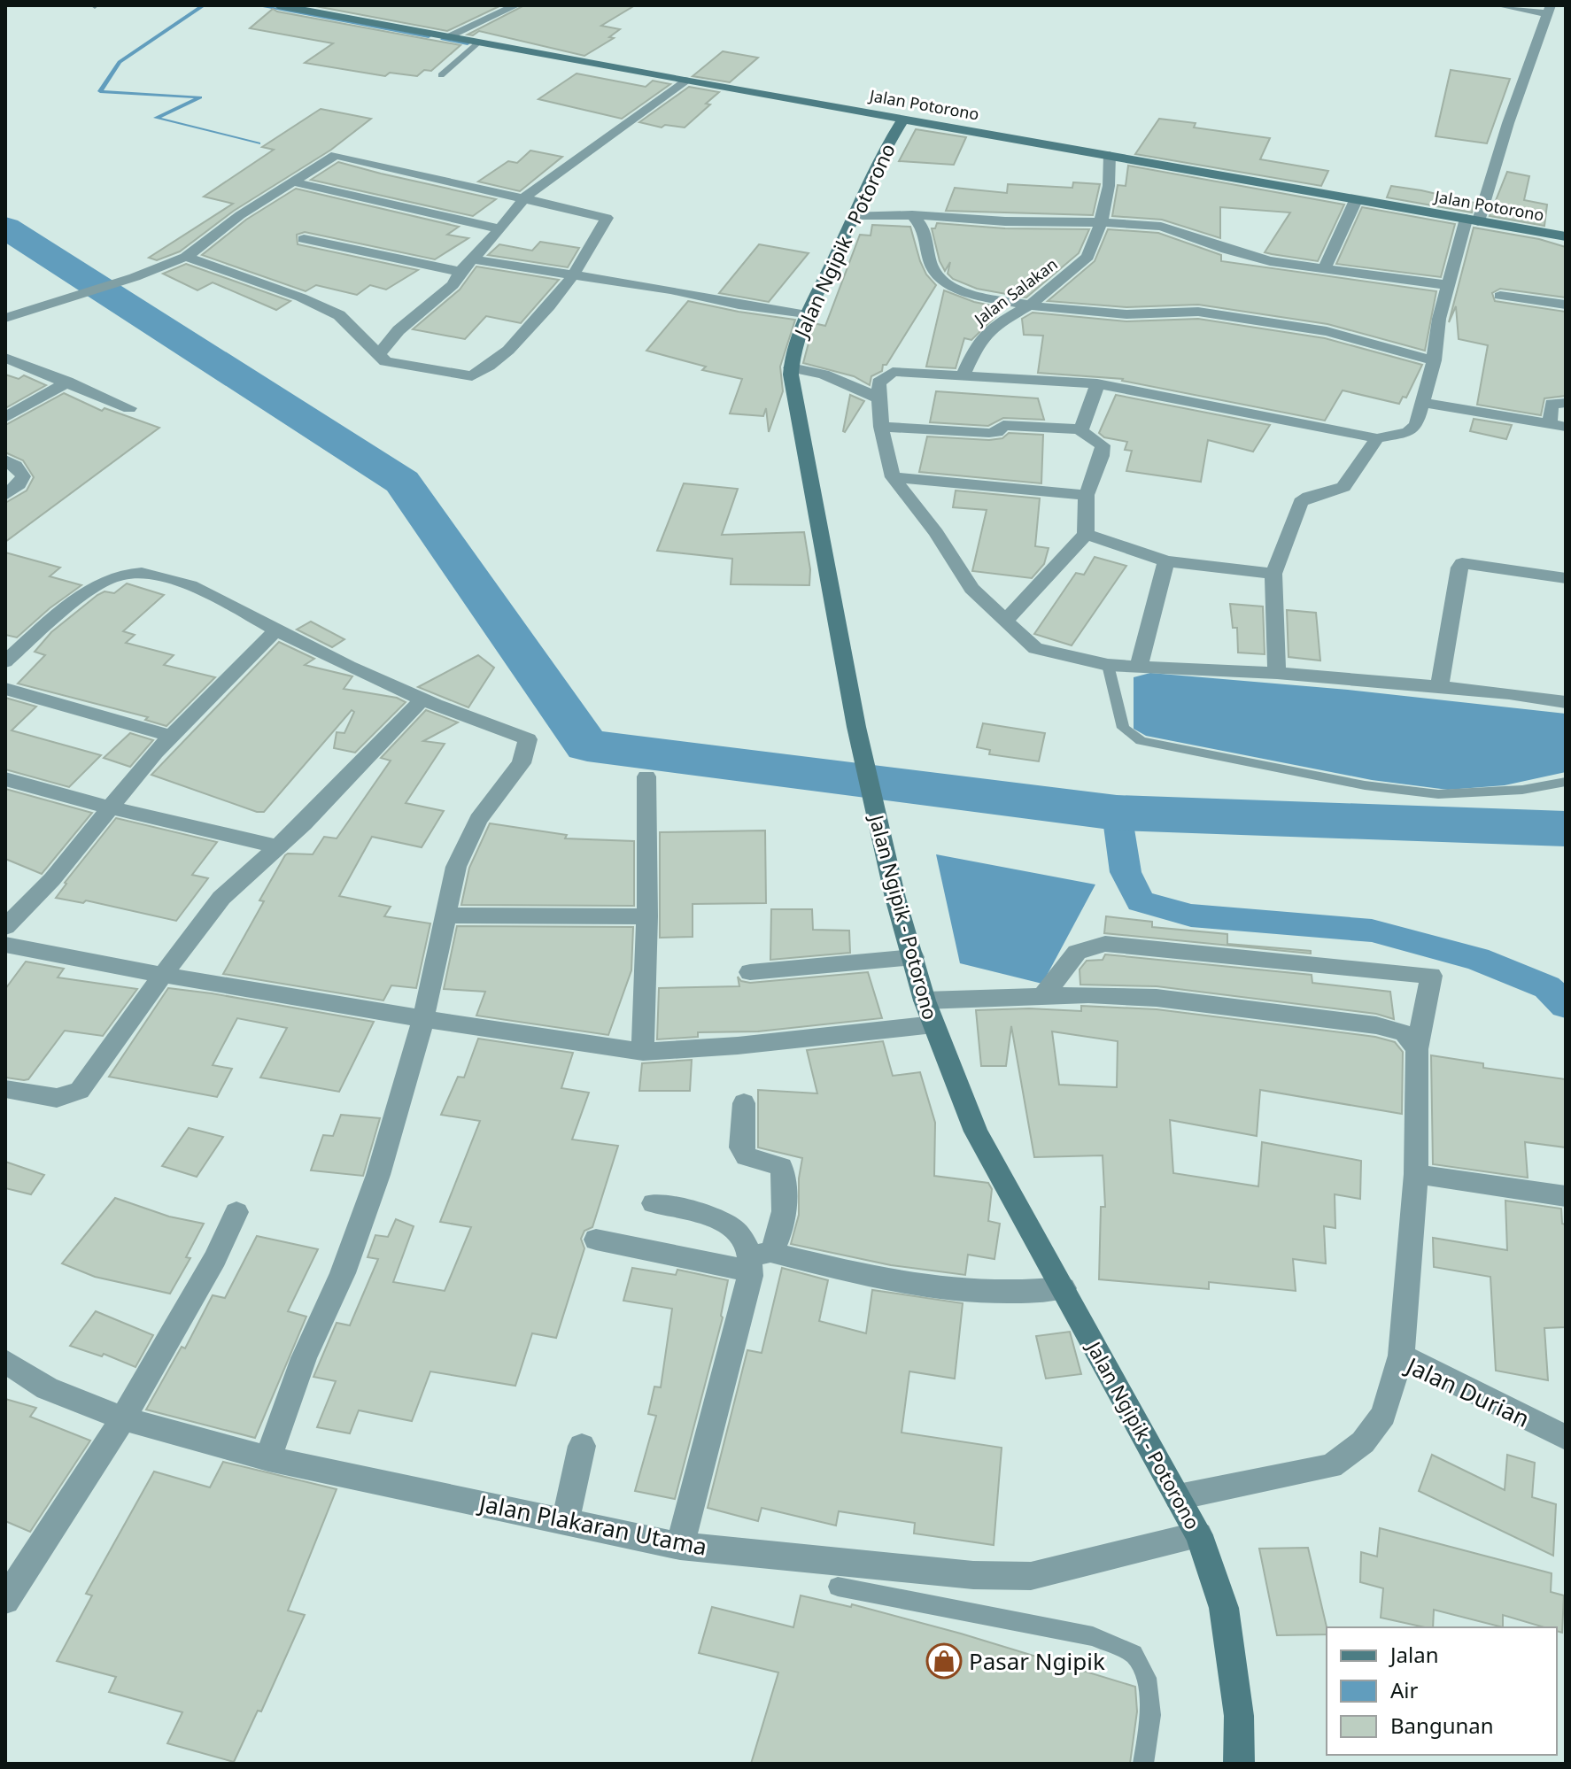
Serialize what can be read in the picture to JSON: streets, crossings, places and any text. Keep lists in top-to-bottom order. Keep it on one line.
{"streets":{"street":["Jalan Potorono","Jalan Ngipik - Potorono","Jalan Salakan","Jalan Durian","Jalan Plakaran Utama"]},"crossings":[["Jalan Potorono","Jalan Ngipik - Potorono"],["Jalan Potorono","Jalan Salakan"],["Jalan Ngipik - Potorono","Jalan Durian"],["Jalan Ngipik - Potorono","Jalan Plakaran Utama"]],"places":{"shop":["Pasar Ngipik"]},"legend":["Jalan","Air","Bangunan"]}
